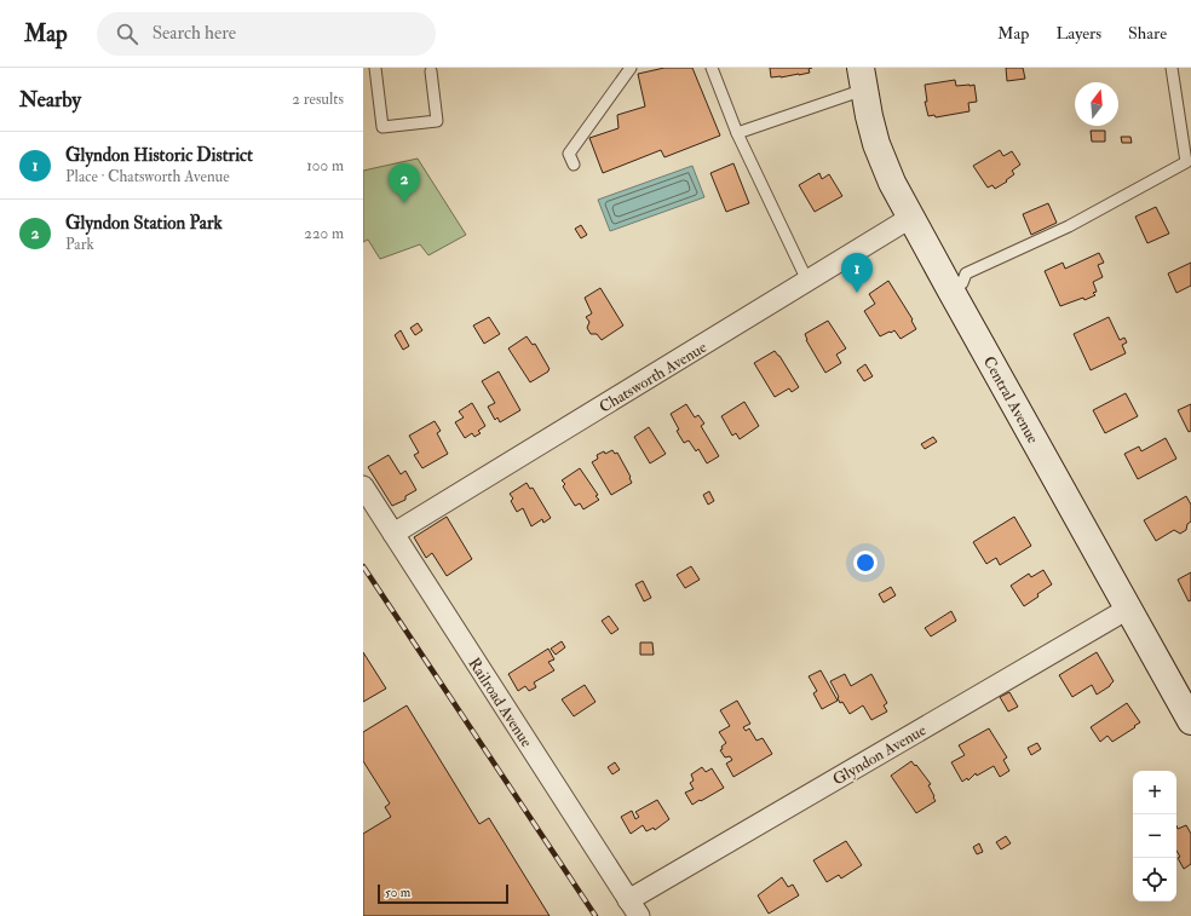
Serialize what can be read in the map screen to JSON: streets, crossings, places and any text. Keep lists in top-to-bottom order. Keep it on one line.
{"streets":{"main road":["Central Avenue"],"street":["Chatsworth Avenue","Railroad Avenue","Glyndon Avenue"]},"crossings":[["Chatsworth Avenue","Central Avenue"],["Chatsworth Avenue","Railroad Avenue"],["Central Avenue","Glyndon Avenue"],["Railroad Avenue","Glyndon Avenue"]],"scale_bar":"50 m","north":"top","page":{"header":"Map","search":"Search here","nav":["Map","Layers","Share"],"heading":["Nearby","2 results"],"list":[{"mark":"1","name":"Glyndon Historic District","note":"Place · Chatsworth Avenue","value":"100 m"},{"mark":"2","name":"Glyndon Station Park","note":"Park","value":"220 m"}],"pins":["2","1"],"map_buttons":["+","−"],"scale":"50 m"}}
